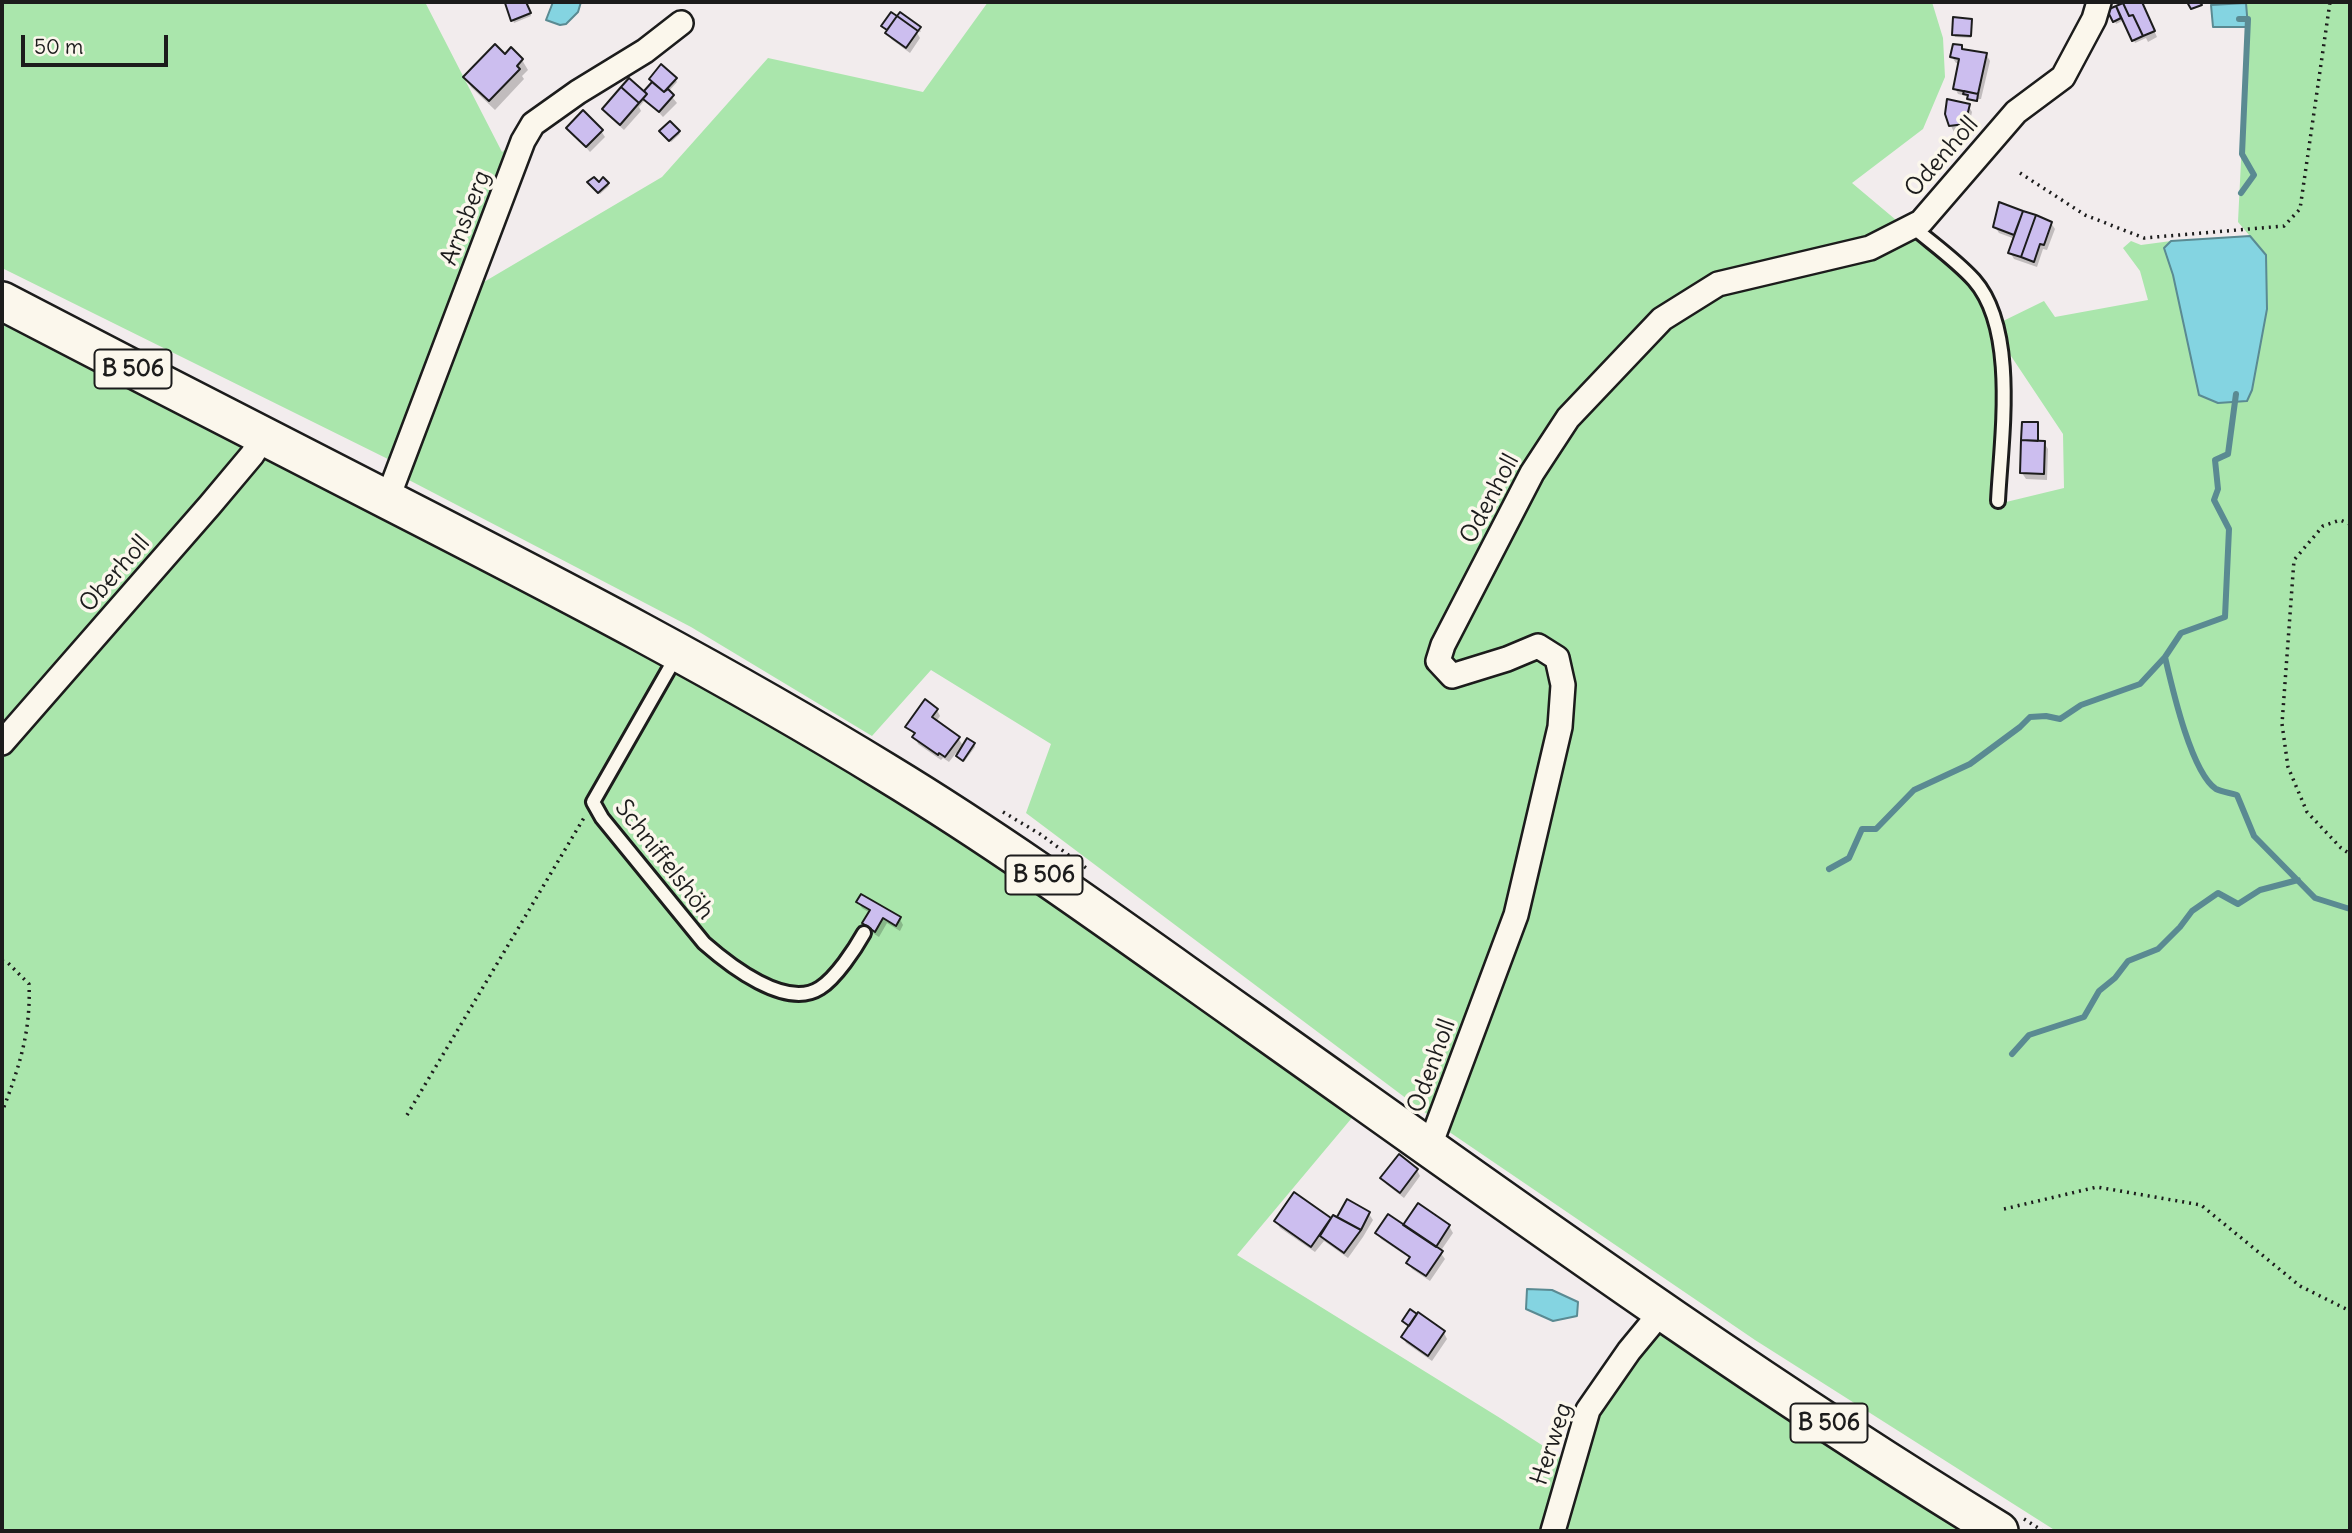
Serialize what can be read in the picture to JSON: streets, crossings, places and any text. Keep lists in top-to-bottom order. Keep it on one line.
{"streets":{"main road":["B 506"],"street":["Odenholl","Arnsberg","Oberholl","Herweg"],"lane":["Schniffelshöh"]},"crossings":[["Odenholl","B 506"],["Arnsberg","B 506"],["B 506","Oberholl"],["B 506","Schniffelshöh"],["B 506","Herweg"]],"scale_bar":"50 m"}
